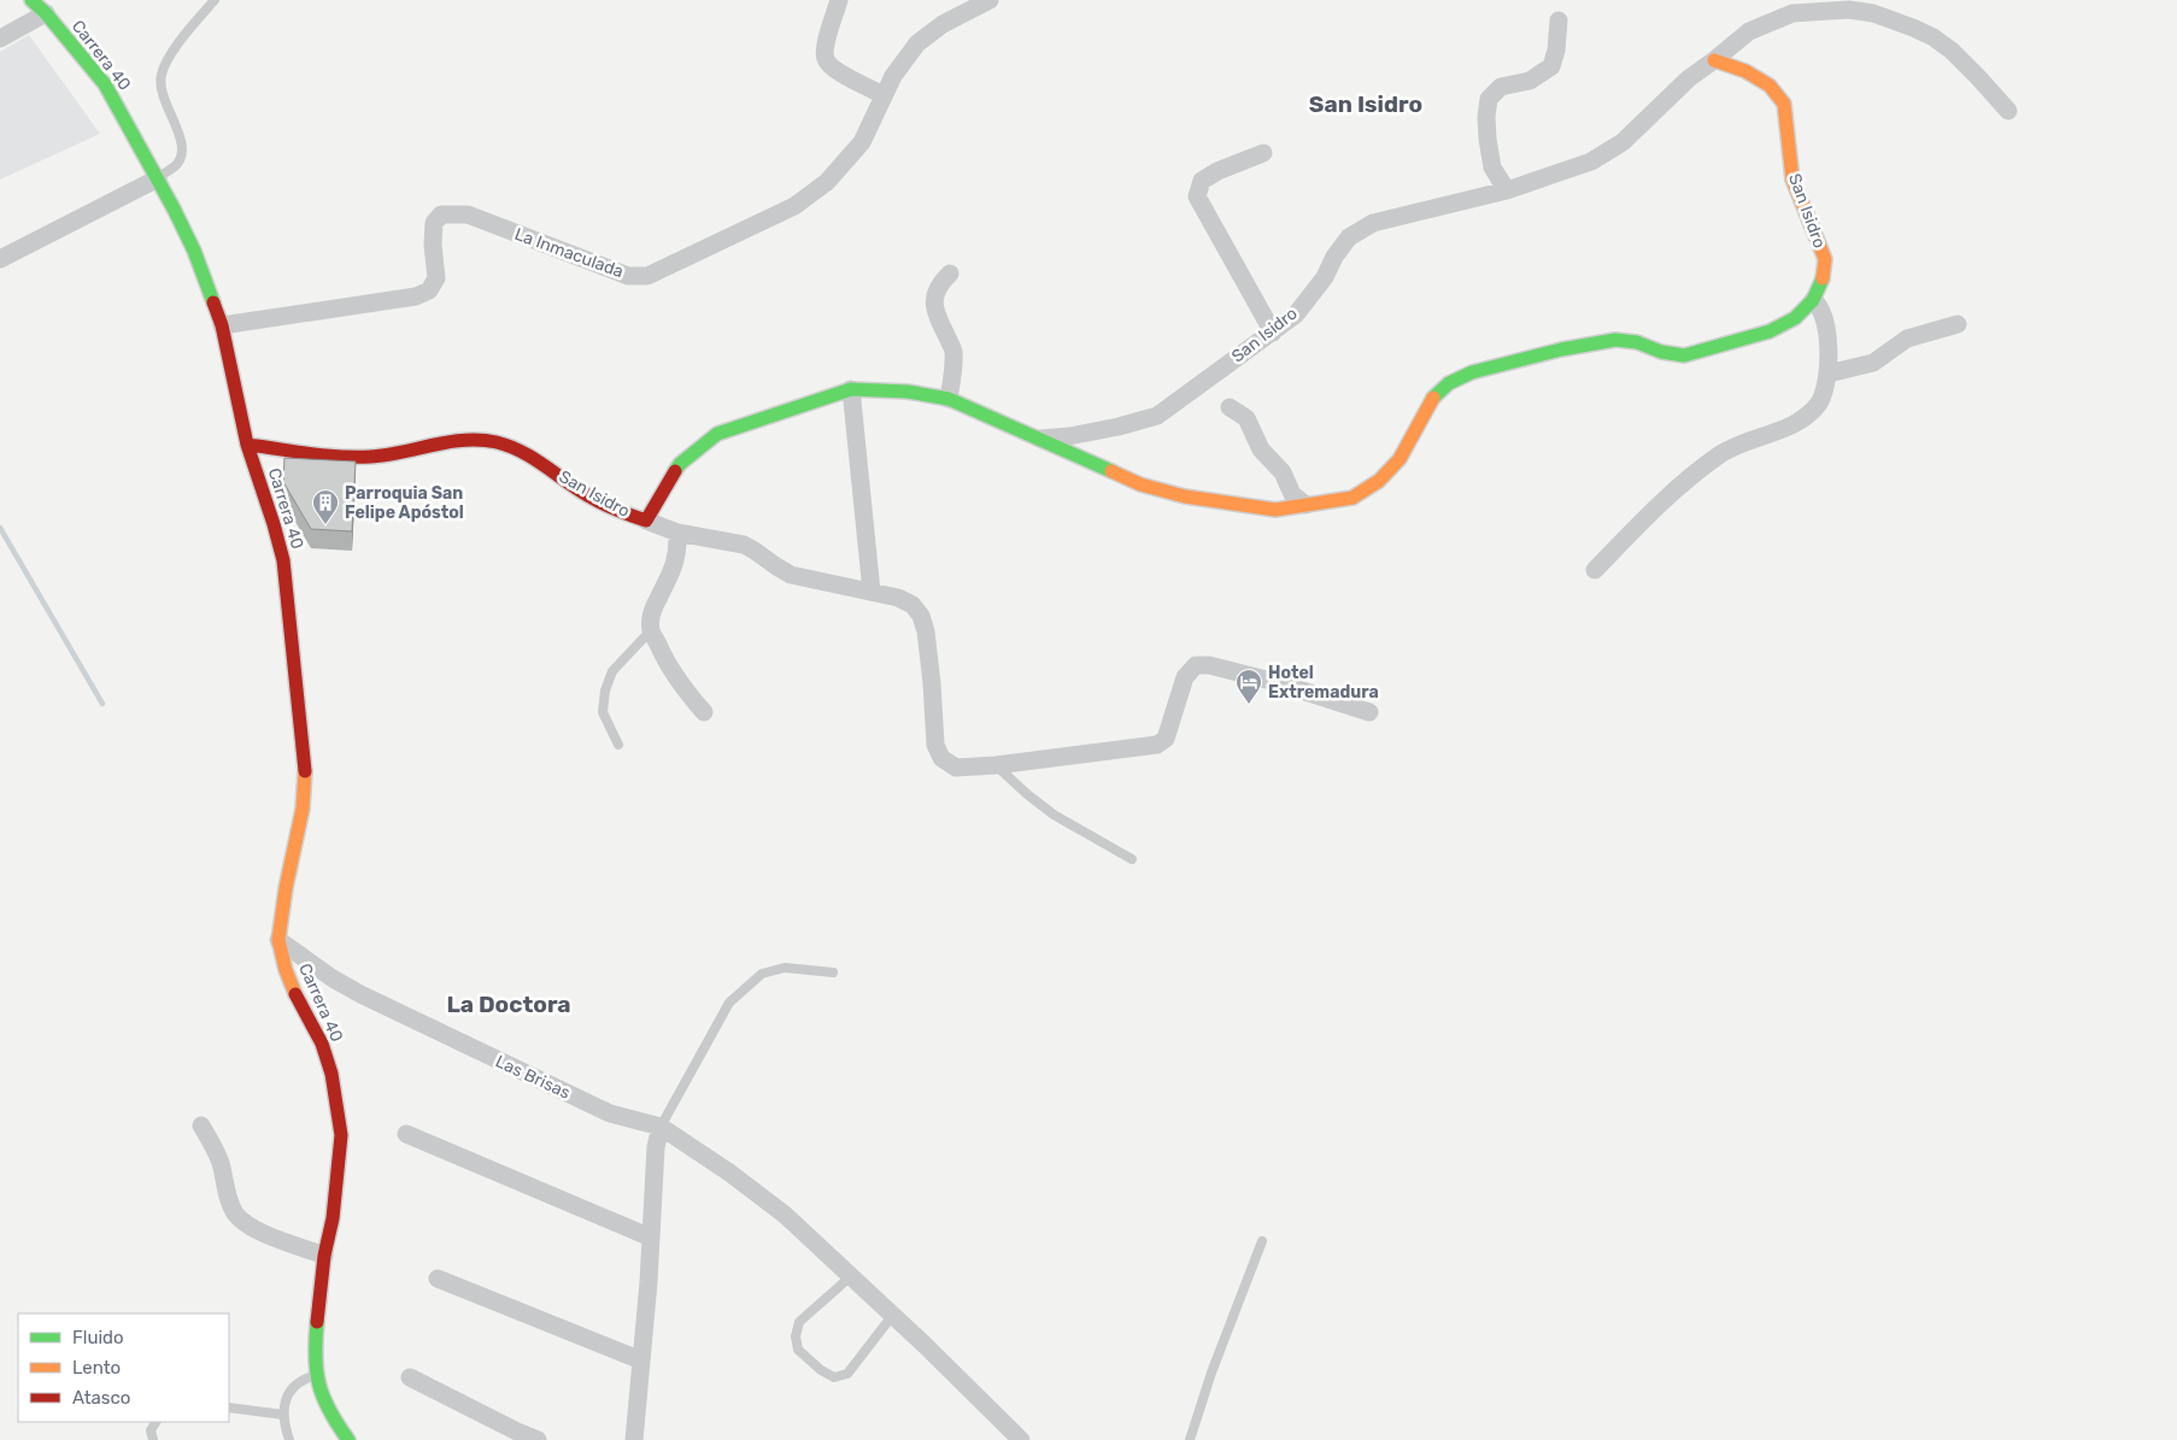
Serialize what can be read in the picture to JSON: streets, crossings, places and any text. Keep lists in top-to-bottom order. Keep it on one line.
{"streets":{"street":["Carrera 40","San Isidro","La Inmaculada","Las Brisas"]},"crossings":[["Carrera 40","San Isidro"],["Carrera 40","La Inmaculada"],["Carrera 40","Las Brisas"]],"districts":["San Isidro","La Doctora"],"places":{"building":["Parroquia San Felipe Apóstol"],"hotel":["Hotel Extremadura"]},"legend":["Fluido","Lento","Atasco"]}
